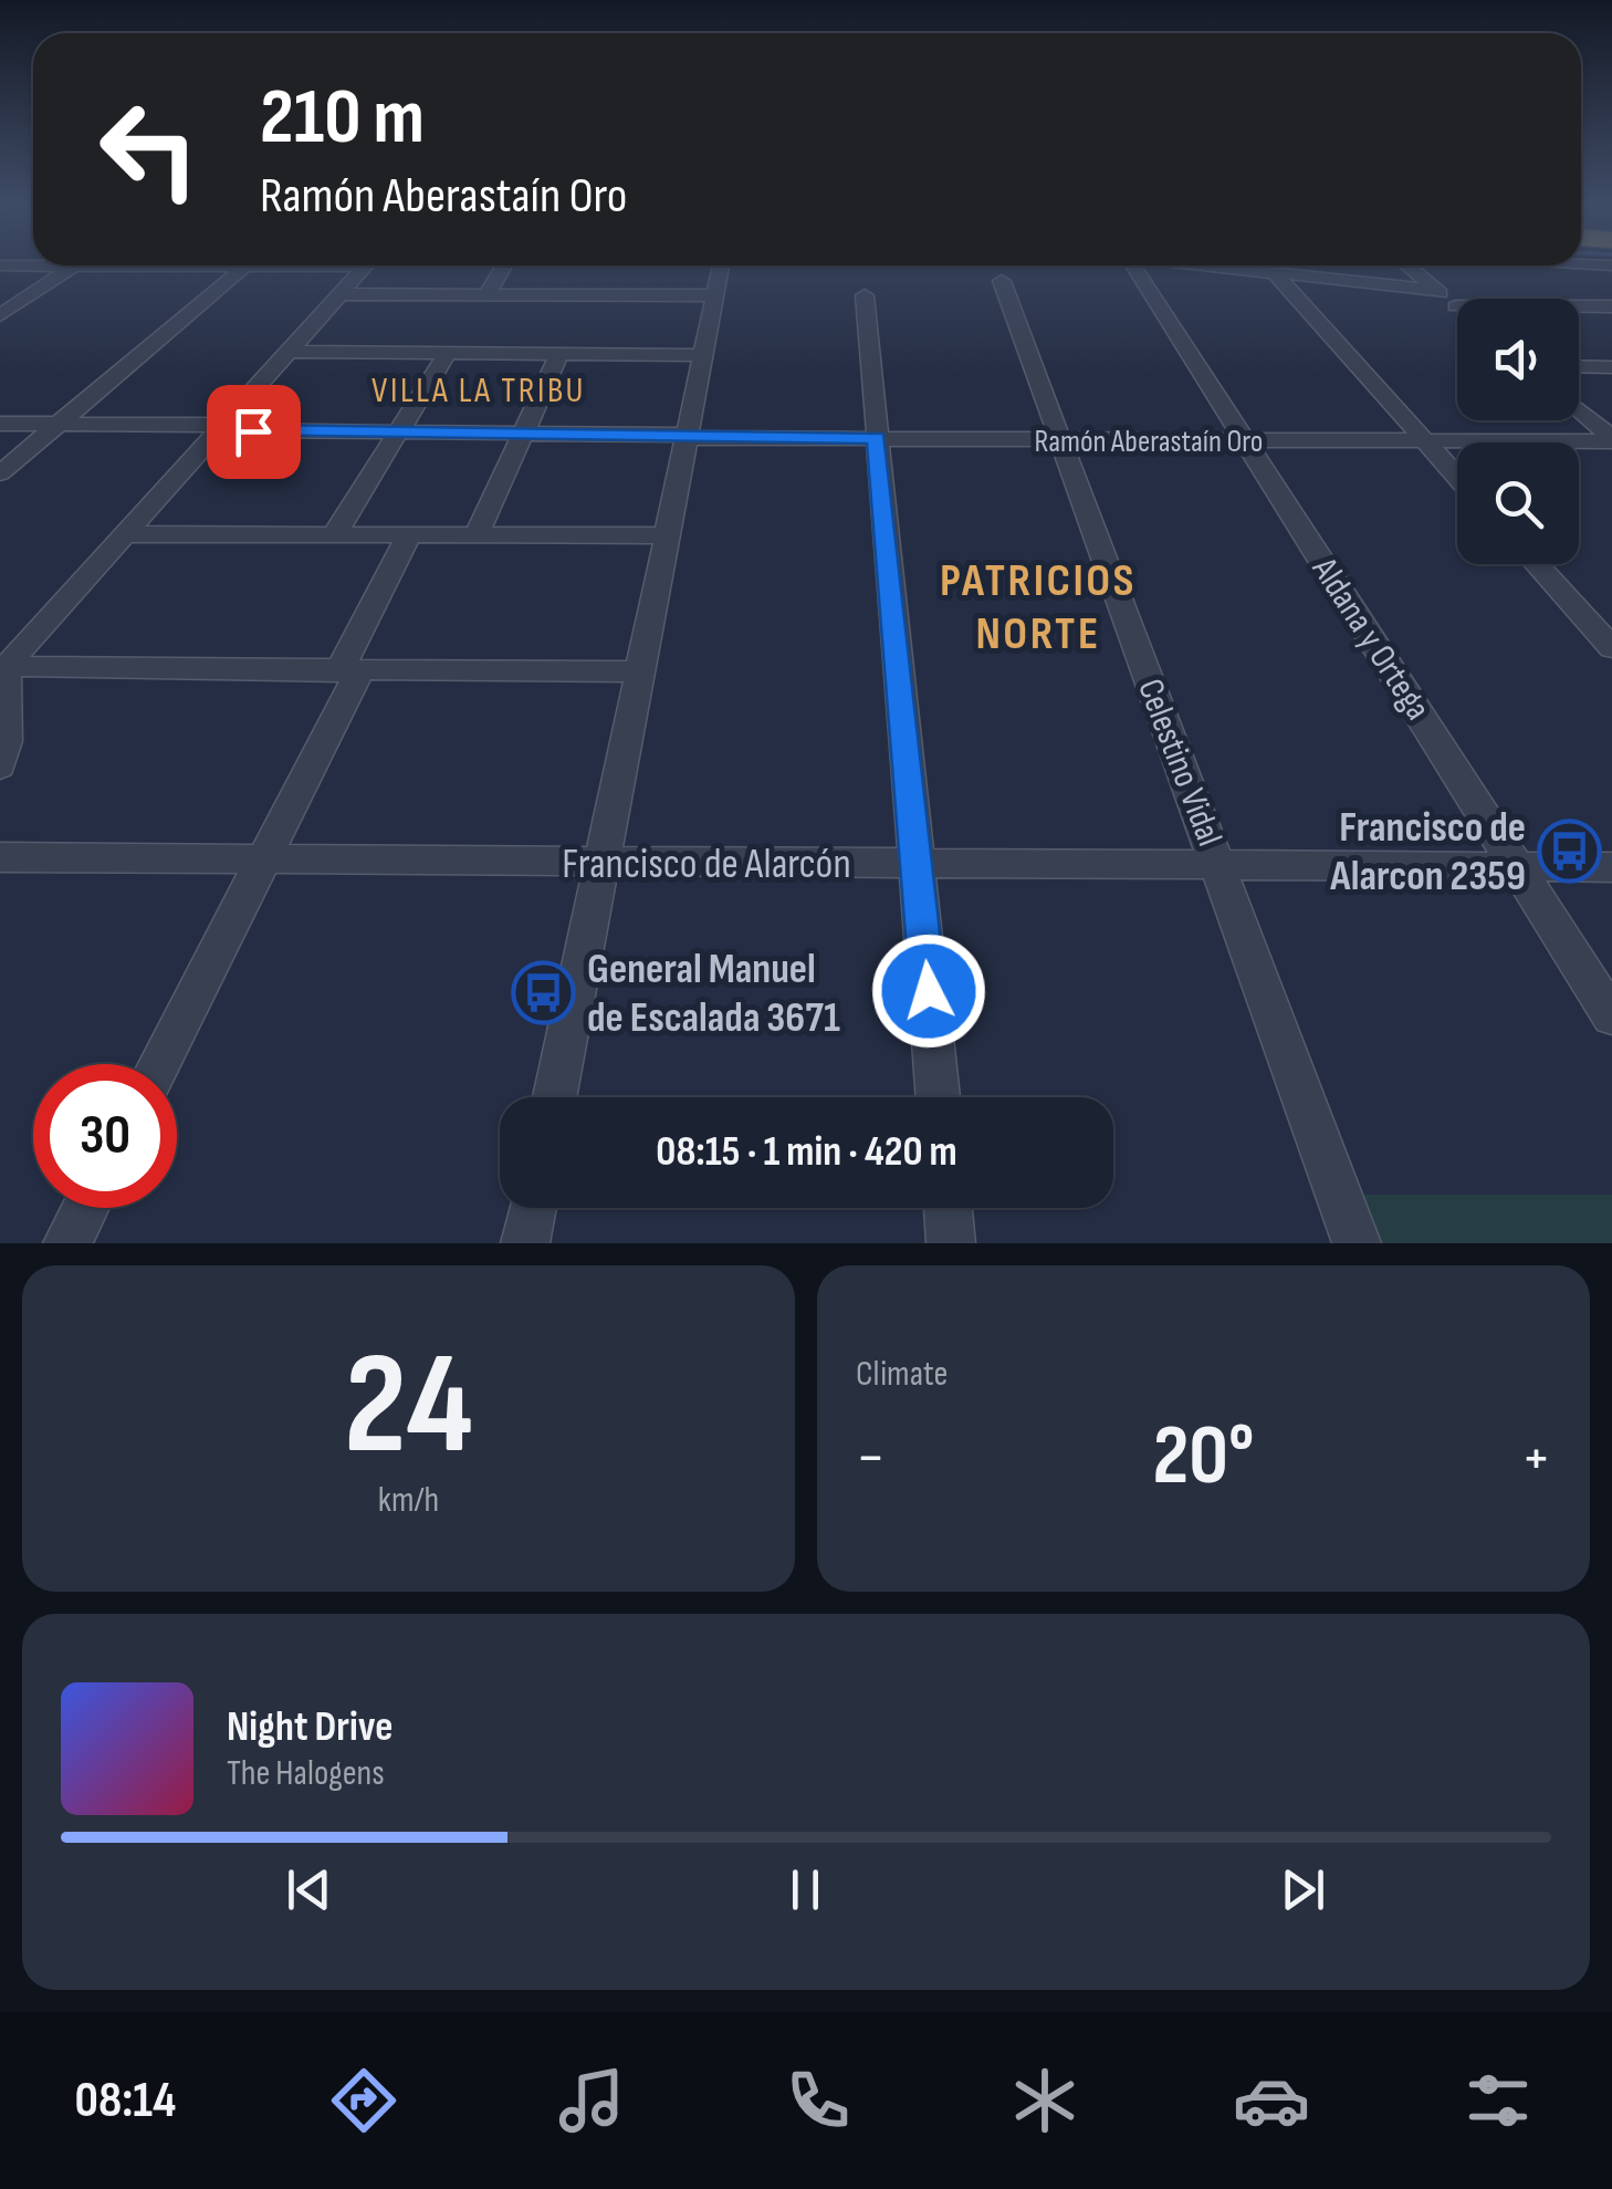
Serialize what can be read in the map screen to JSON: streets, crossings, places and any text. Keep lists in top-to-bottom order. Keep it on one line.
{"streets":{"street":["Ramón Aberastaín Oro","Aldana y Ortega","Celestino Vidal","Francisco de Alarcón"]},"crossings":[["Ramón Aberastaín Oro","Aldana y Ortega"],["Ramón Aberastaín Oro","Celestino Vidal"],["Aldana y Ortega","Francisco de Alarcón"],["Celestino Vidal","Francisco de Alarcón"]],"districts":["VILLA LA TRIBU","PATRICIOS NORTE"],"places":{"bus stop":["Francisco de Alarcon 2359","General Manuel de Escalada 3671"]},"page":{"turn":["210 m","Ramón Aberastaín Oro"],"limit":"30","trip":"08:15 · 1 min · 420 m","tile":[["24","km/h"],"Climate"],"heat":["−","20°","+"],"song":["Night Drive","The Halogens"],"tabs":"08:14"}}
